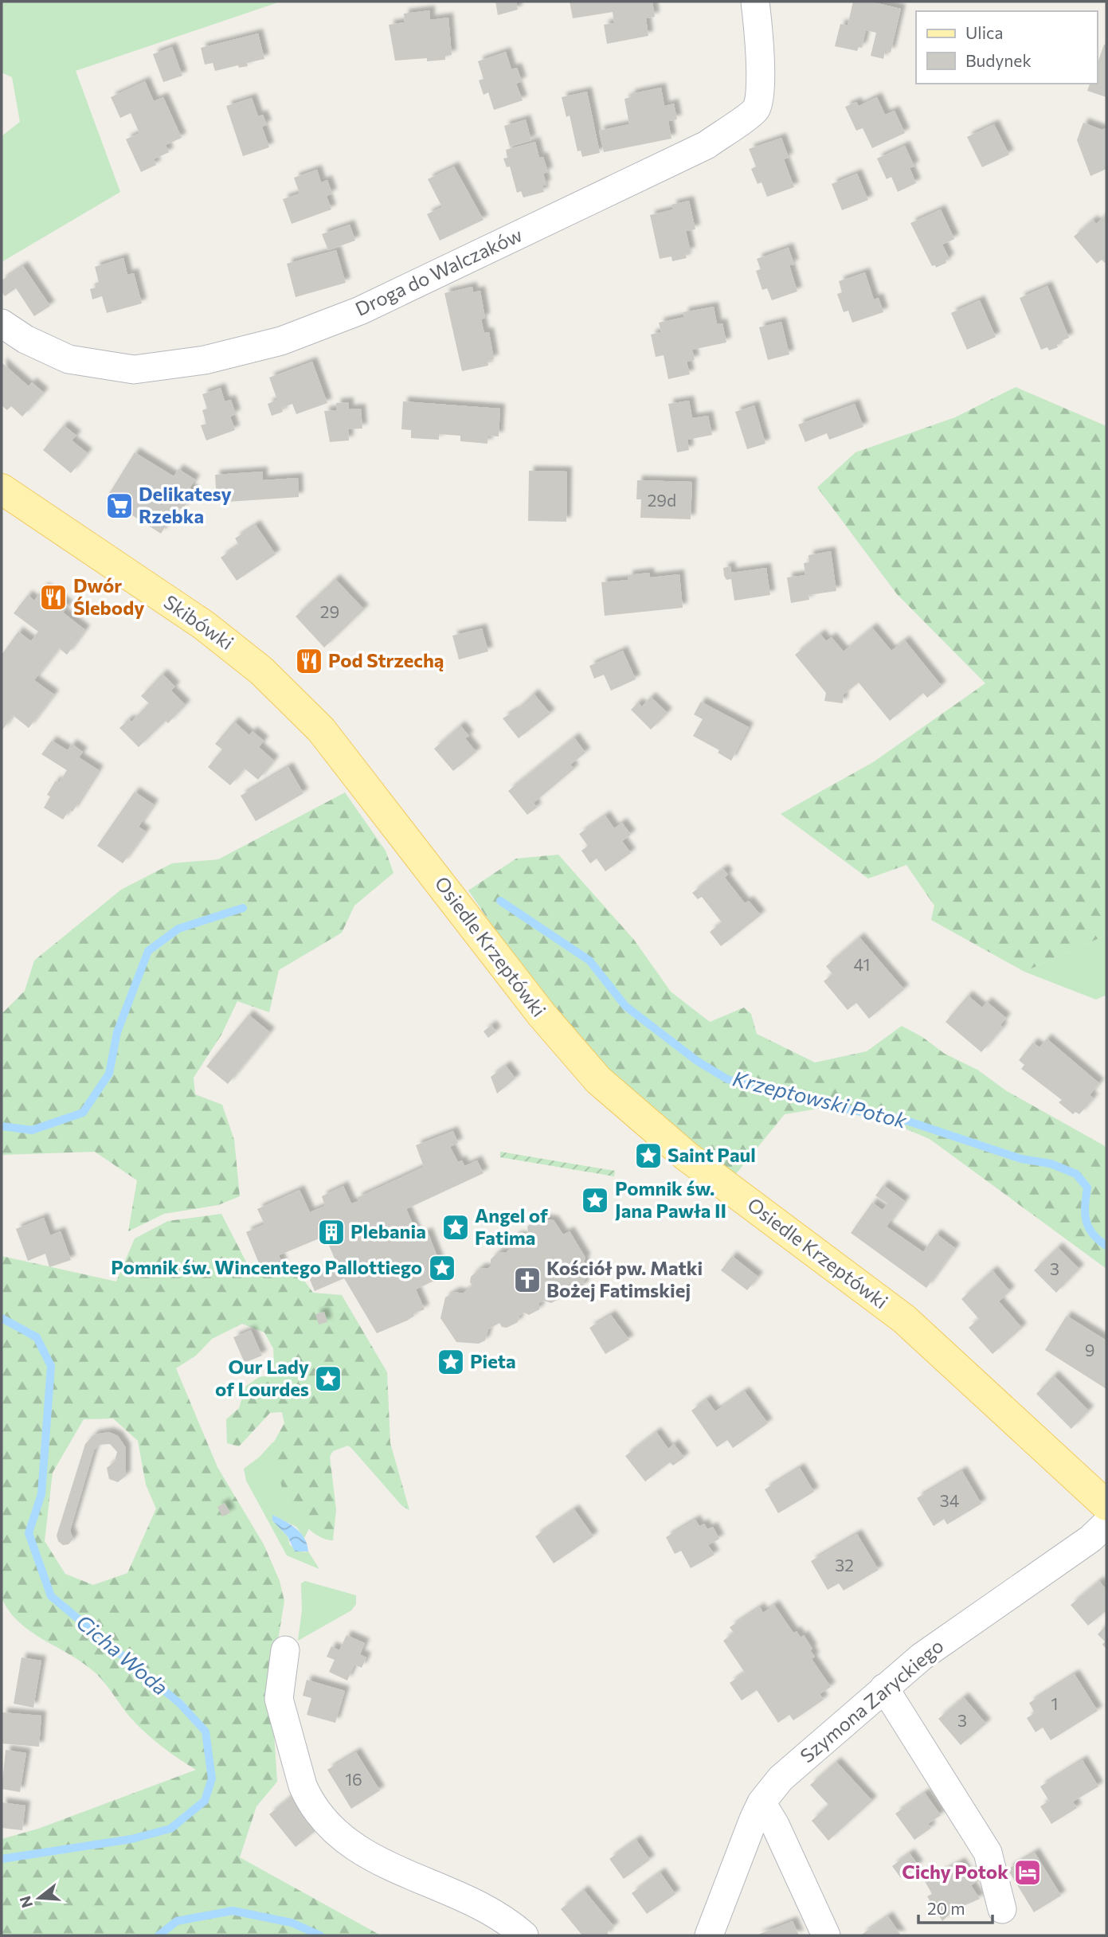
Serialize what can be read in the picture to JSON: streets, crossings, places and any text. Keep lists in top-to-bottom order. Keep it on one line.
{"streets":{"main road":["Skibówki","Osiedle Krzeptówki"],"street":["Droga do Walczaków","Szymona Zaryckiego"]},"crossings":[["Skibówki","Osiedle Krzeptówki"]],"water":["Krzeptowski Potok","Cicha Woda"],"places":{"supermarket":["Delikatesy Rzebka"],"restaurant":["Dwór Ślebody","Pod Strzechą"],"place":["Saint Paul","Pomnik św. Jana Pawła II","Angel of Fatima","Pomnik św. Wincentego Pallottiego","Pieta","Our Lady of Lourdes"],"building":["Plebania"],"church":["Kościół pw. Matki Bożej Fatimskiej"],"hotel":["Cichy Potok"]},"house_numbers":["29d","29","41","3","9","34","32","1","3","16"],"legend":["Ulica","Budynek"],"scale_bar":"20 m","north":"left"}
